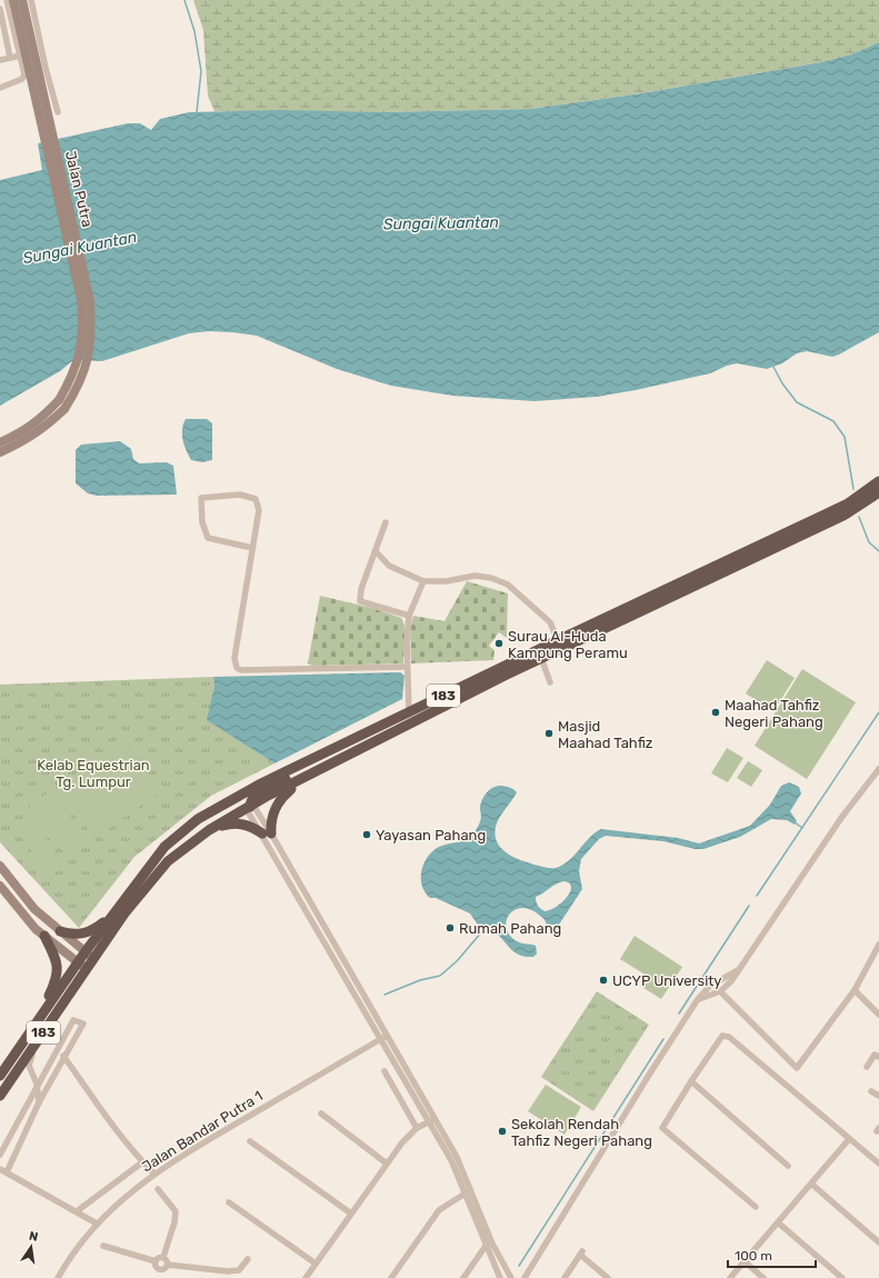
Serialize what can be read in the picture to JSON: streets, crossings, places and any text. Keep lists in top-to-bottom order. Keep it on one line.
{"streets":{"highway":["183"],"main road":["Jalan Putra"],"street":["Jalan Bandar Putra 1"]},"water":["Sungai Kuantan"],"parks":["Kelab Equestrian Tg. Lumpur"],"places":["Surau Al-Huda Kampung Peramu","Maahad Tahfiz Negeri Pahang","Masjid Maahad Tahfiz","Yayasan Pahang","Rumah Pahang","UCYP University","Sekolah Rendah Tahfiz Negeri Pahang"],"scale_bar":"100 m","north":"top"}
